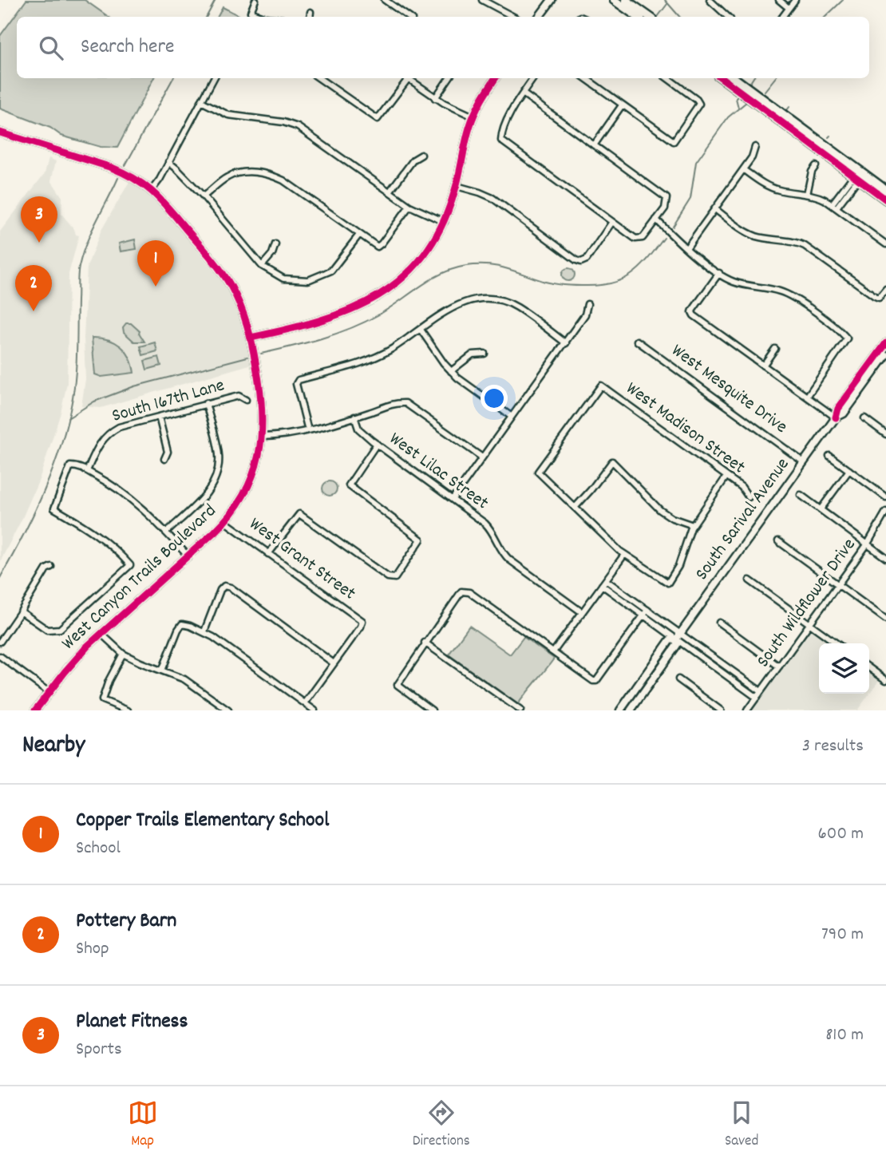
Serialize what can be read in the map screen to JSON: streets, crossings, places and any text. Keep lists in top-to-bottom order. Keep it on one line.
{"streets":{"street":["West Mesquite Drive","South 167th Lane","West Madison Street","West Lilac Street","South Sarival Avenue","West Grant Street","West Canyon Trails Boulevard","South Wildflower Drive"]},"crossings":[["West Mesquite Drive","South Sarival Avenue"],["West Grant Street","West Canyon Trails Boulevard"]],"page":{"search":"Search here","pins":["3","1","2"],"heading":["Nearby","3 results"],"list":[{"mark":"1","name":"Copper Trails Elementary School","note":"School","value":"600 m"},{"mark":"2","name":"Pottery Barn","note":"Shop","value":"790 m"},{"mark":"3","name":"Planet Fitness","note":"Sports","value":"810 m"}],"nav":["Map","Directions","Saved"]}}
